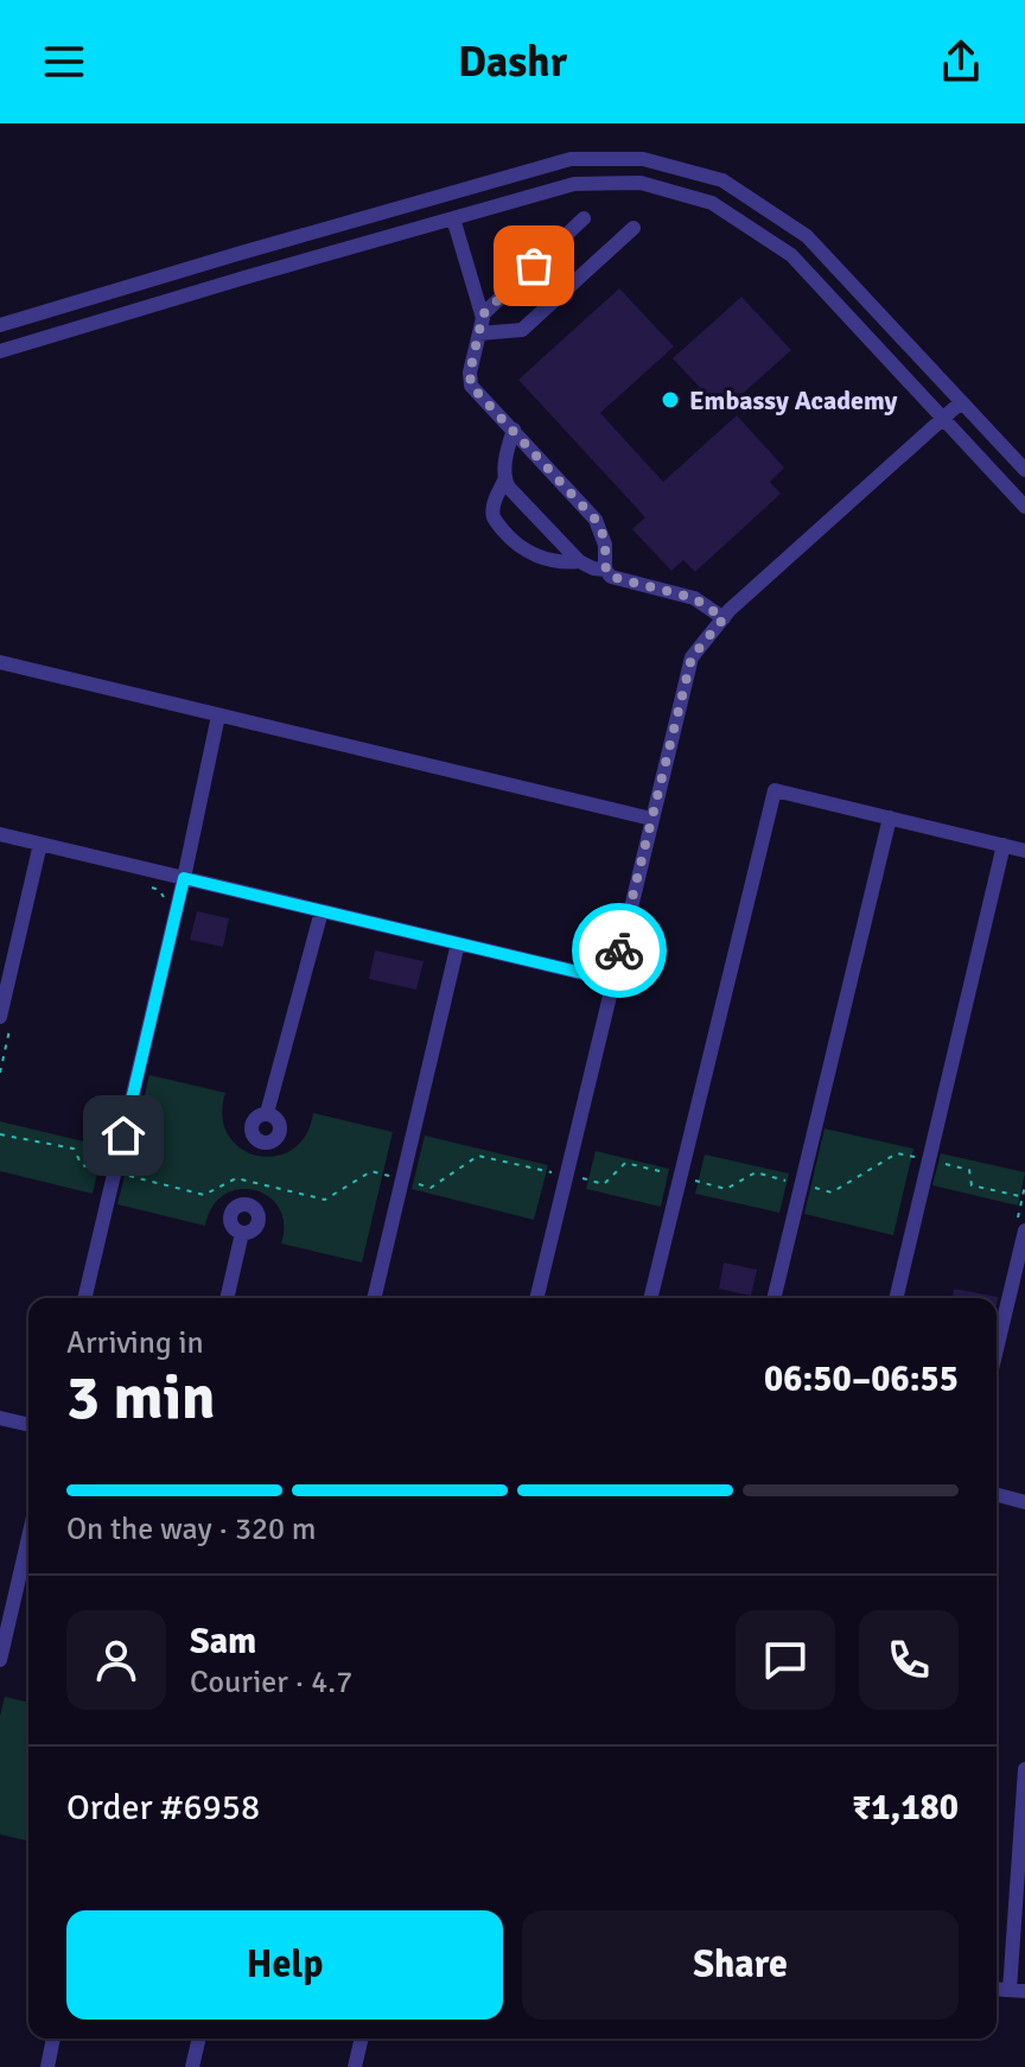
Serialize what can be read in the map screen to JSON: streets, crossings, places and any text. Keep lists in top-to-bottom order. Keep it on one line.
{"places":["Embassy Academy"],"page":{"header":"Dashr","heading":["3 min","Arriving in","06:50–06:55"],"panel":["Sam","Courier · 4.7","Order #6958","₹1,180"],"bar":"On the way · 320 m","buttons":["Help","Share"]}}
